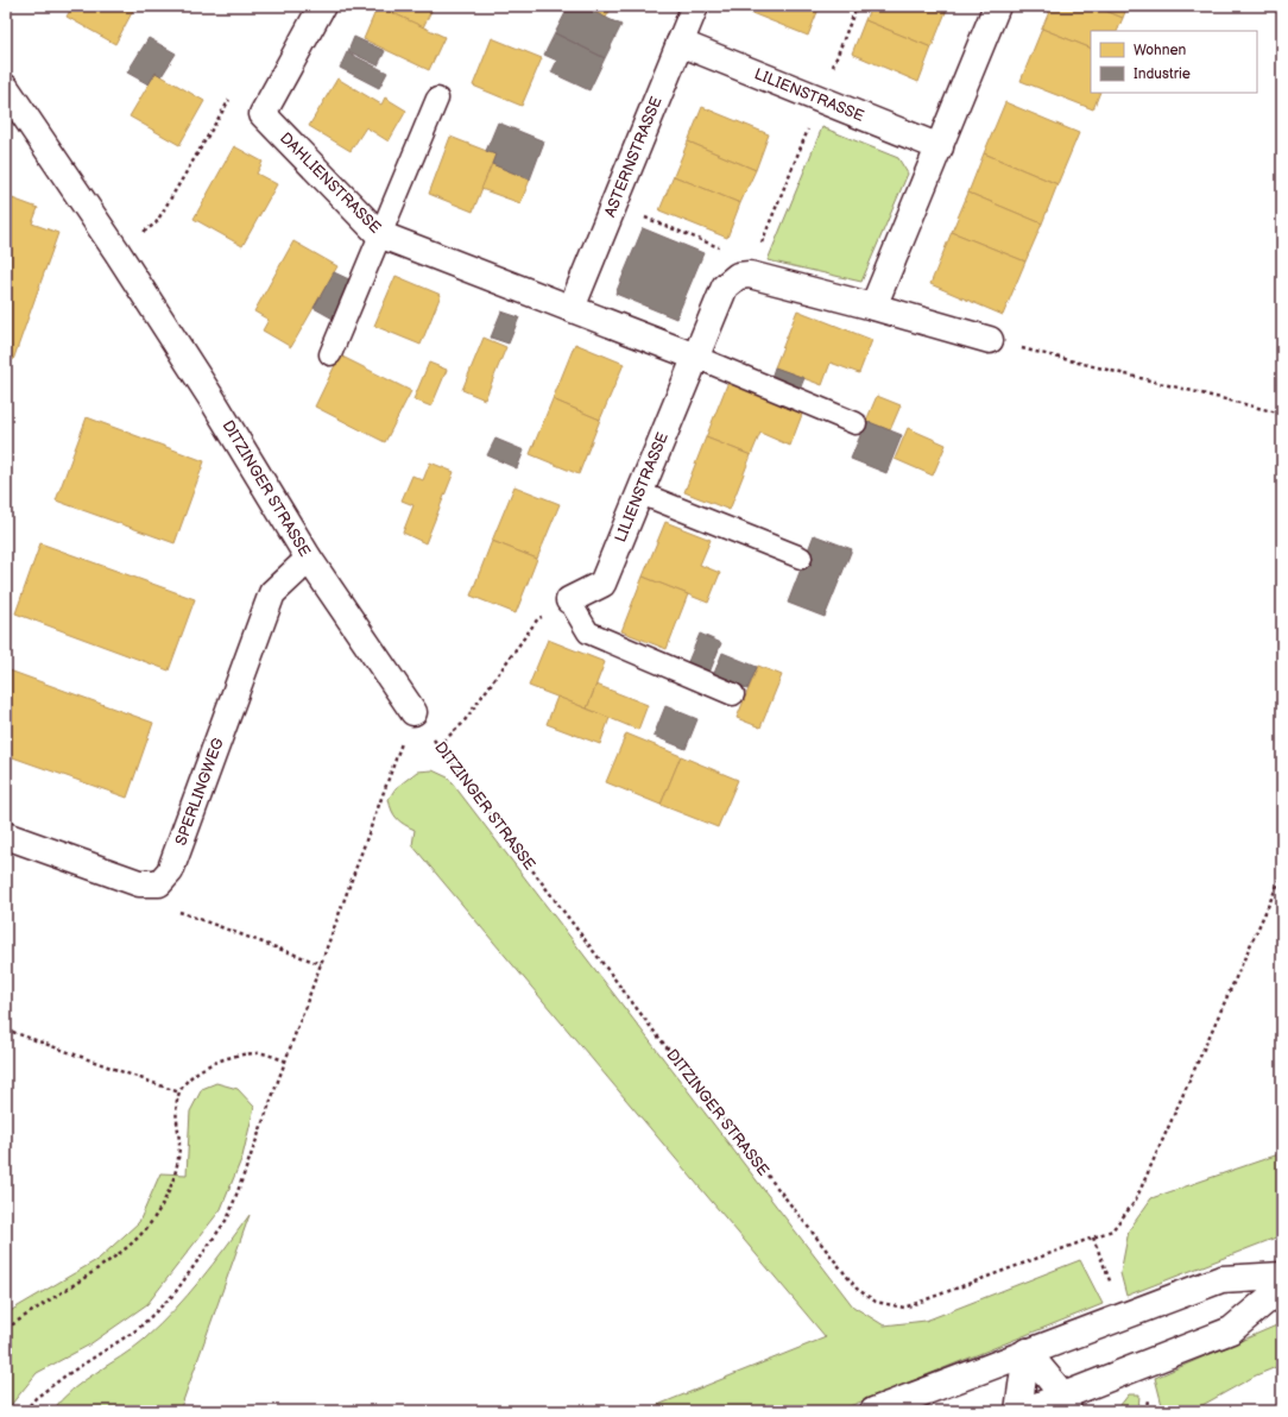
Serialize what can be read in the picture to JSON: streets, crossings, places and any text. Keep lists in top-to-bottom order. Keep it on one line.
{"streets":{"street":["LILIENSTRASSE","ASTERNSTRASSE","DAHLIENSTRASSE","DITZINGER STRASSE","SPERLINGWEG"]},"crossings":[["LILIENSTRASSE","ASTERNSTRASSE"],["ASTERNSTRASSE","DAHLIENSTRASSE"],["DITZINGER STRASSE","SPERLINGWEG"]],"legend":["Wohnen","Industrie"]}
